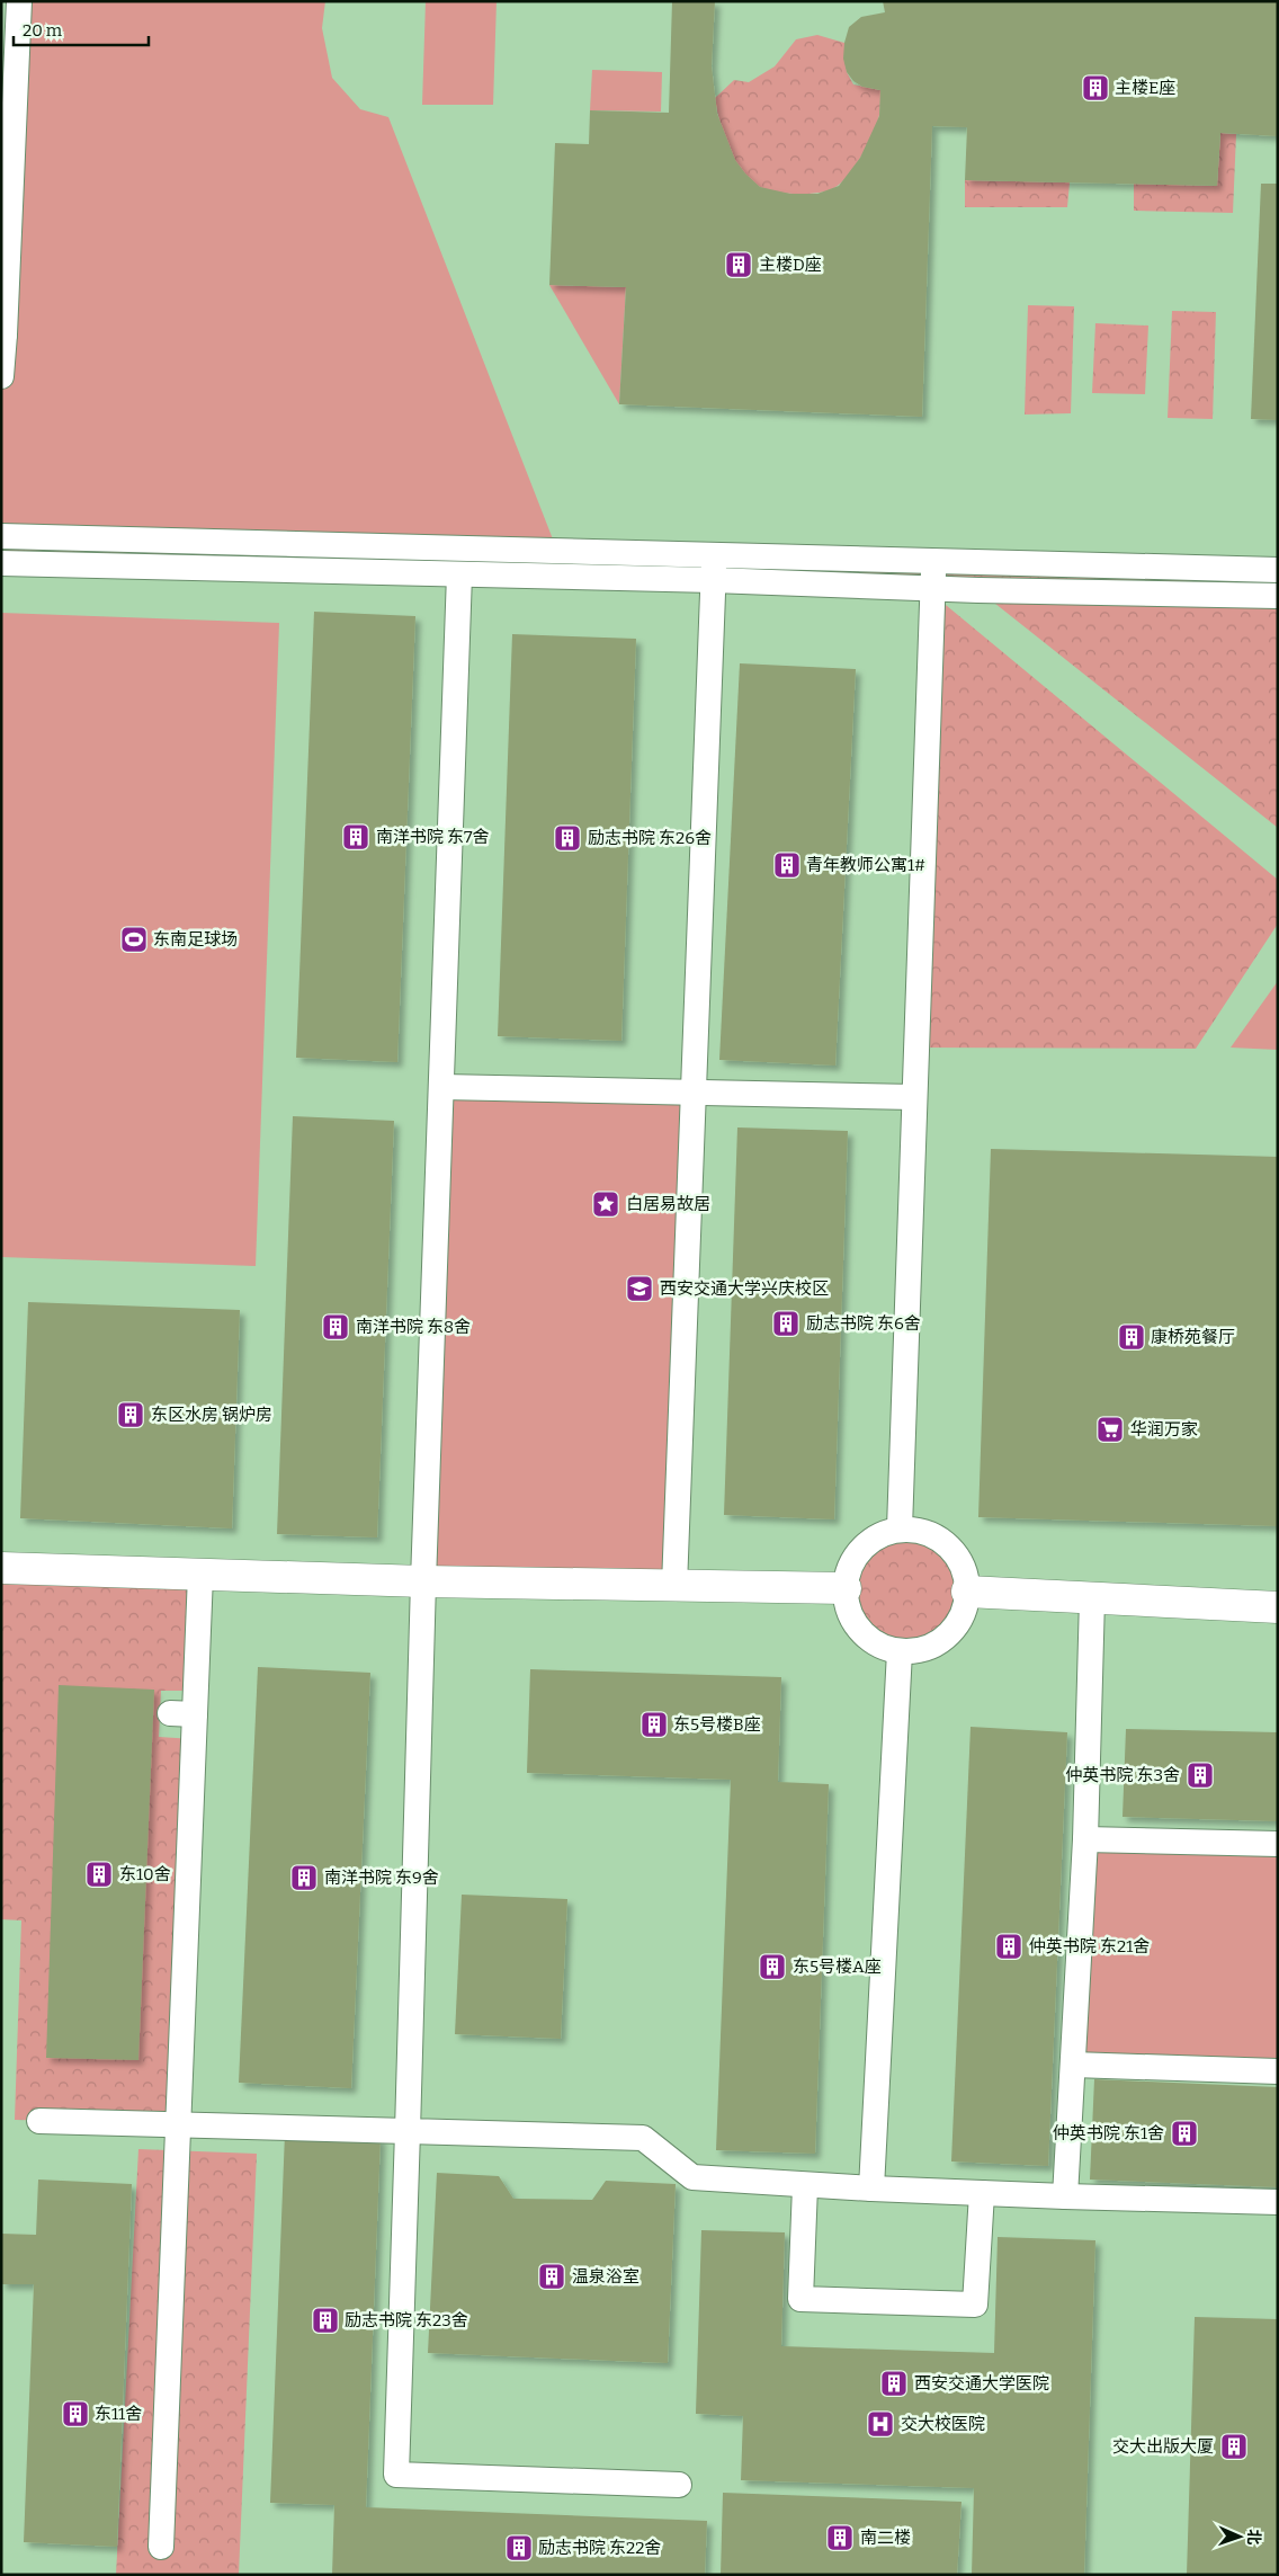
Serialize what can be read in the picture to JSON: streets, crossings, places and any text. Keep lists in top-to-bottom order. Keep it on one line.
{"places":{"building":["主楼E座","主楼D座","南洋书院 东7舍","励志书院 东26舍","青年教师公寓1#","励志书院 东6舍","南洋书院 东8舍","康桥苑餐厅","东区水房 锅炉房","东5号楼B座","仲英书院 东3舍","东10舍","南洋书院 东9舍","仲英书院 东21舍","东5号楼A座","仲英书院 东1舍","温泉浴室","励志书院 东23舍","西安交通大学医院","东11舍","交大出版大厦","南二楼","励志书院 东22舍"],"sports":["东南足球场"],"place":["白居易故居"],"school or university":["西安交通大学兴庆校区"],"supermarket":["华润万家"],"hospital":["交大校医院"]},"scale_bar":"20 m","north":"right"}
